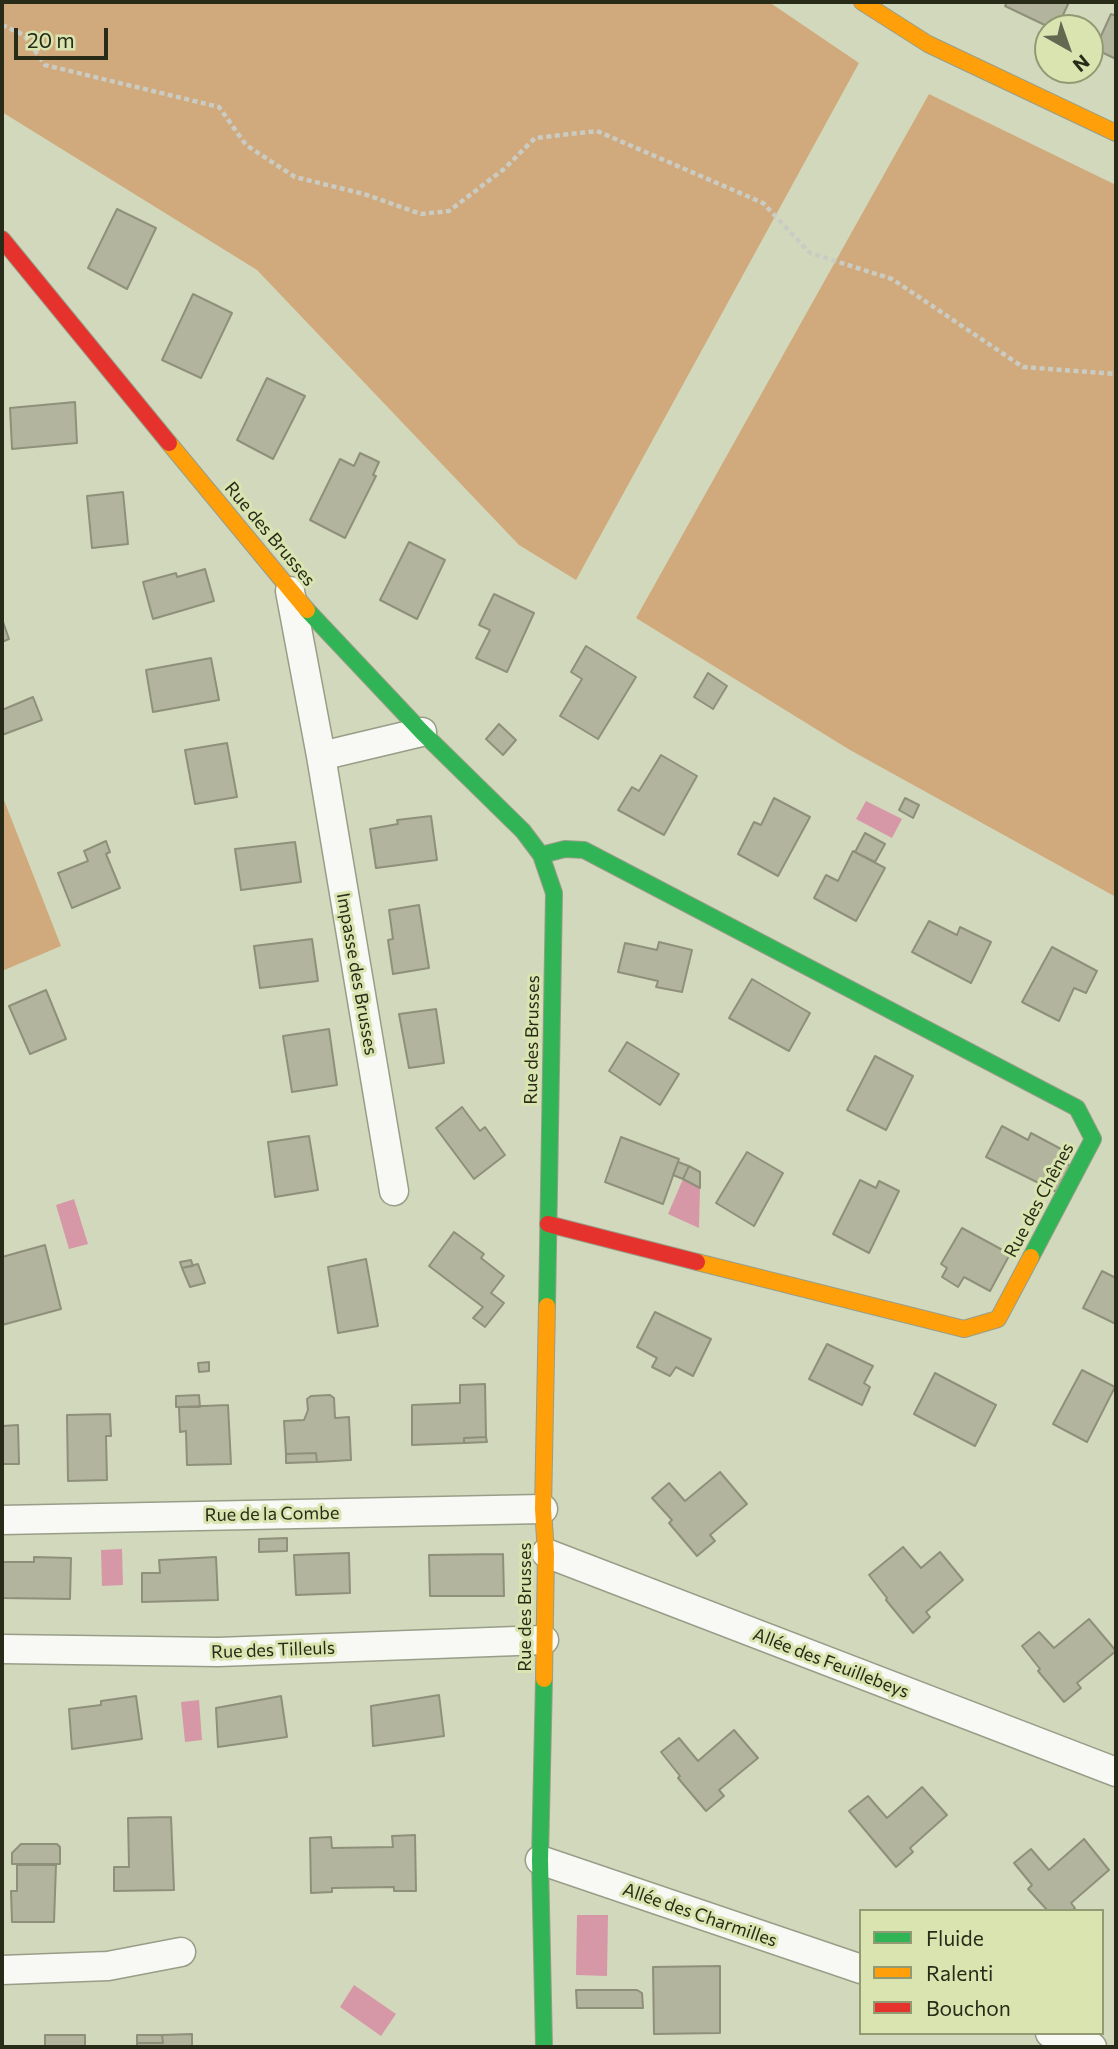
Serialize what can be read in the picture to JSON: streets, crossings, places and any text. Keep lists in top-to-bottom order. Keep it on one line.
{"streets":{"street":["Rue des Brusses","Impasse des Brusses","Rue des Chênes","Rue de la Combe","Rue des Tilleuls","Allée des Feuillebeys","Allée des Charmilles"]},"crossings":[["Rue des Brusses","Impasse des Brusses"],["Rue des Brusses","Rue des Chênes"],["Rue des Brusses","Rue de la Combe"],["Rue des Brusses","Rue des Tilleuls"],["Rue des Brusses","Allée des Feuillebeys"],["Rue des Brusses","Allée des Charmilles"]],"legend":["Fluide","Ralenti","Bouchon"],"scale_bar":"20 m","north":"bottom right"}
